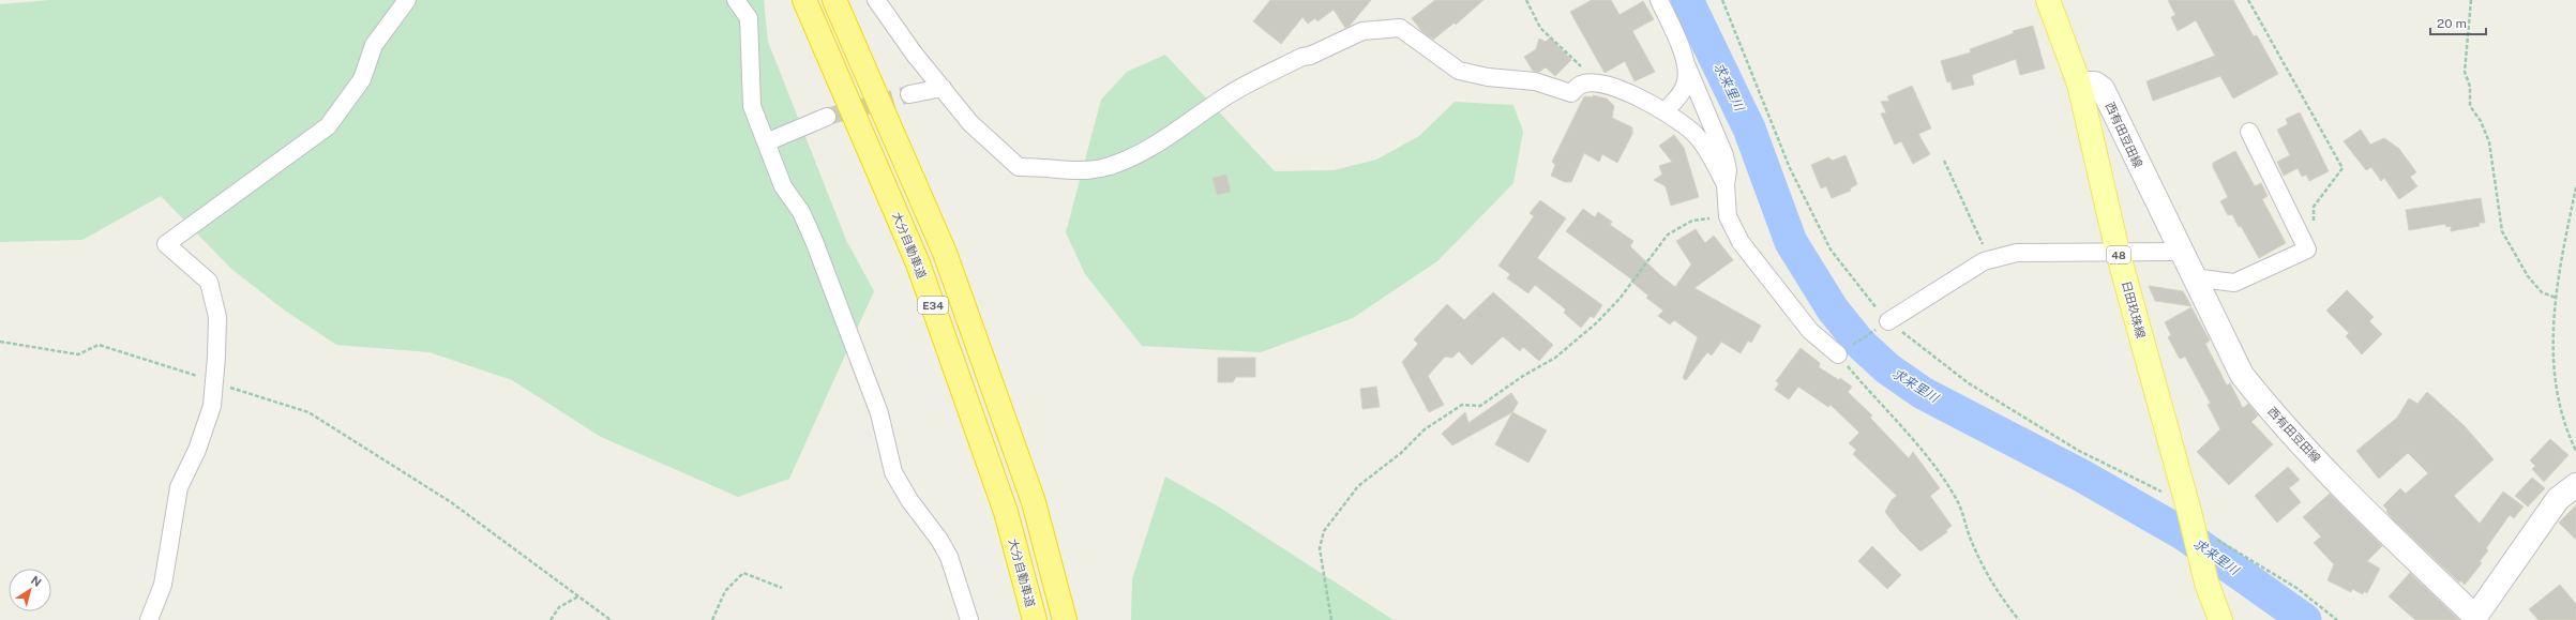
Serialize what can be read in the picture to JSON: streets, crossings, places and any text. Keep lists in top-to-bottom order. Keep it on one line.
{"streets":{"highway":["大分自動車道","E34"],"main road":["西有田豆田線","48","日田玖珠線"]},"crossings":[["西有田豆田線","日田玖珠線"]],"water":["求来里川"],"scale_bar":"20 m","north":"top right"}
